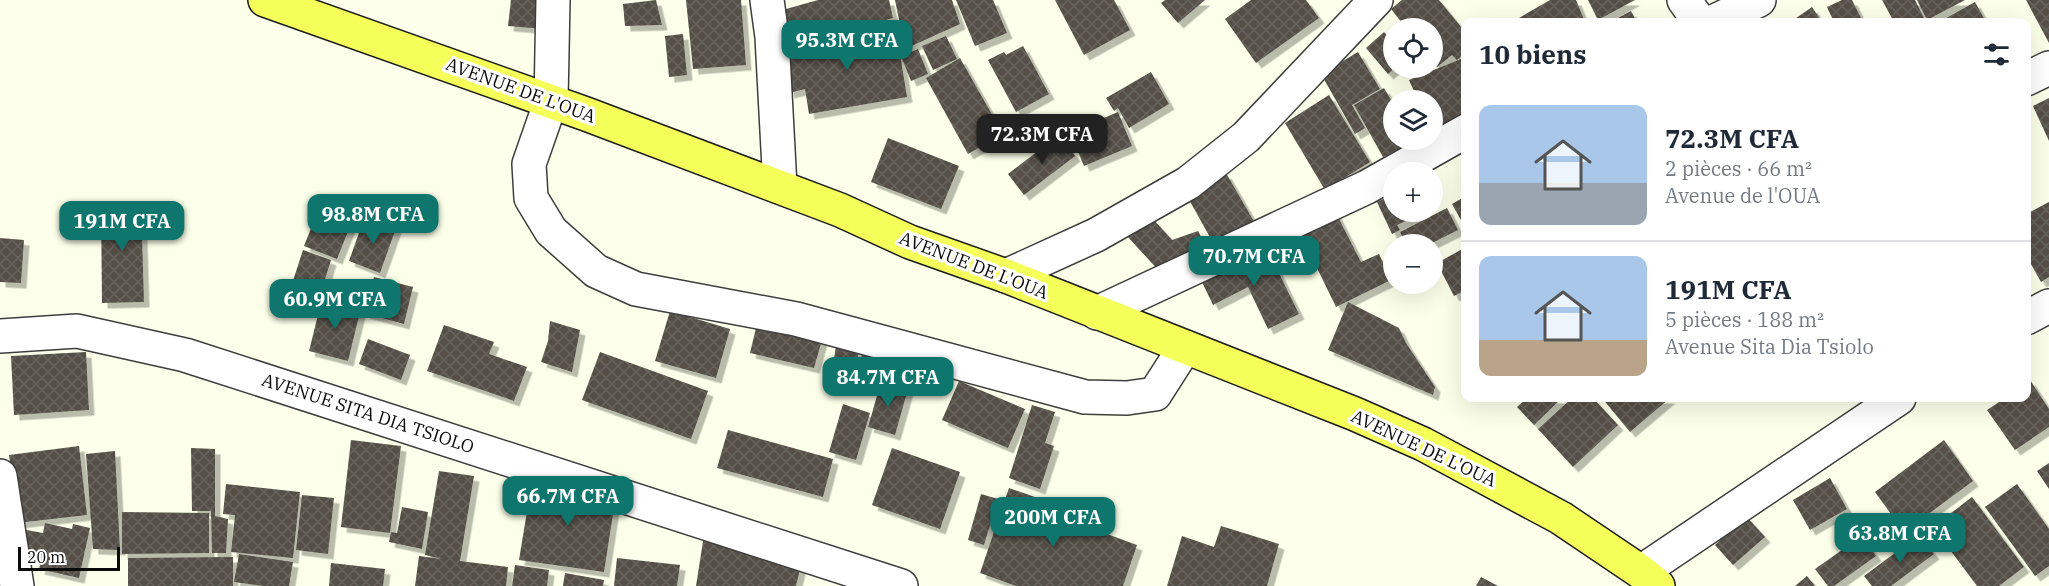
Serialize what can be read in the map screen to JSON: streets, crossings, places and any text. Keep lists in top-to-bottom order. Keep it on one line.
{"streets":{"main road":["AVENUE DE L'OUA"],"street":["AVENUE SITA DIA TSIOLO"]},"scale_bar":"20 m","page":{"map_buttons":["+","−"],"heading":"10 biens","price":["95.3M CFA","72.3M CFA","98.8M CFA","191M CFA","70.7M CFA","60.9M CFA","84.7M CFA","66.7M CFA","200M CFA","63.8M CFA"],"list":[{"name":"72.3M CFA","note":"2 pièces · 66 m² · Avenue de l'OUA"},{"name":"191M CFA","note":"5 pièces · 188 m² · Avenue Sita Dia Tsiolo"}],"scale":"20 m"}}
